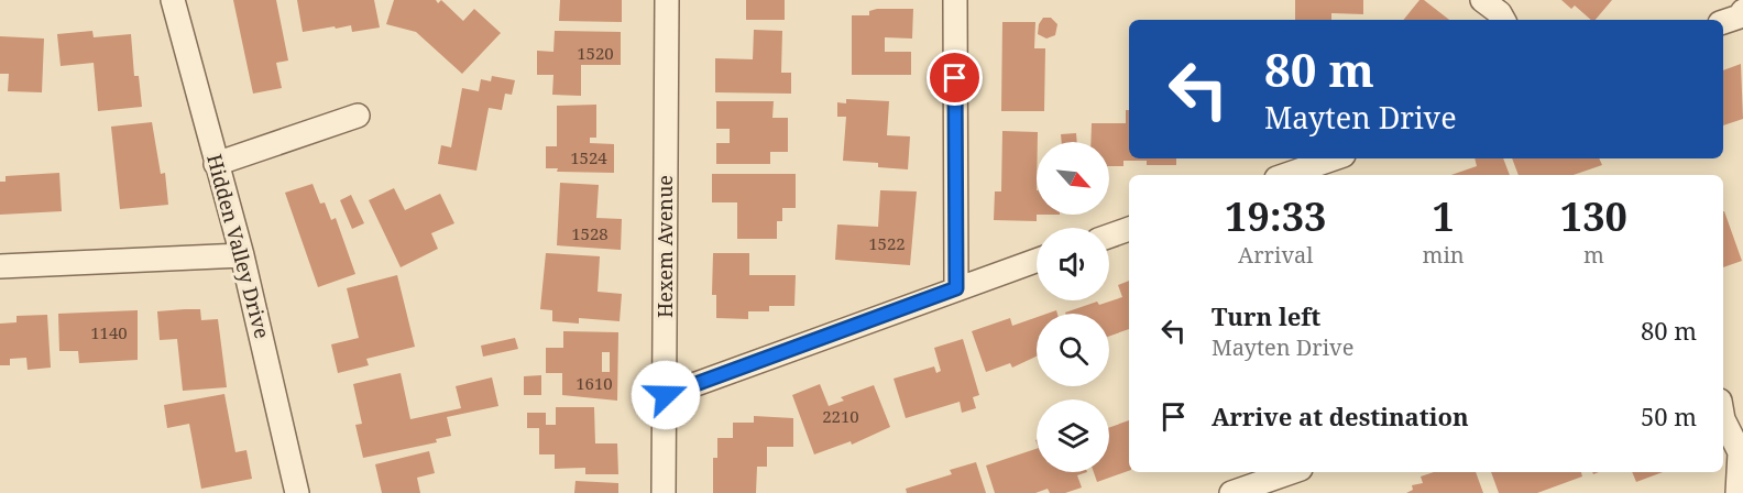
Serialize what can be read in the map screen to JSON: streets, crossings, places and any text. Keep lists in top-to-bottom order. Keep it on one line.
{"streets":{"street":["Hidden Valley Drive","Hexem Avenue"]},"house_numbers":["1520","1524","1528","1522","1140","1610","2210"],"north":"bottom right","page":{"turn":["80 m","Mayten Drive"],"eta":["19:33","Arrival","1","min","130","m"],"list":[{"name":"Turn left","note":"Mayten Drive","value":"80 m"},{"name":"Arrive at destination","value":"50 m"}]}}
